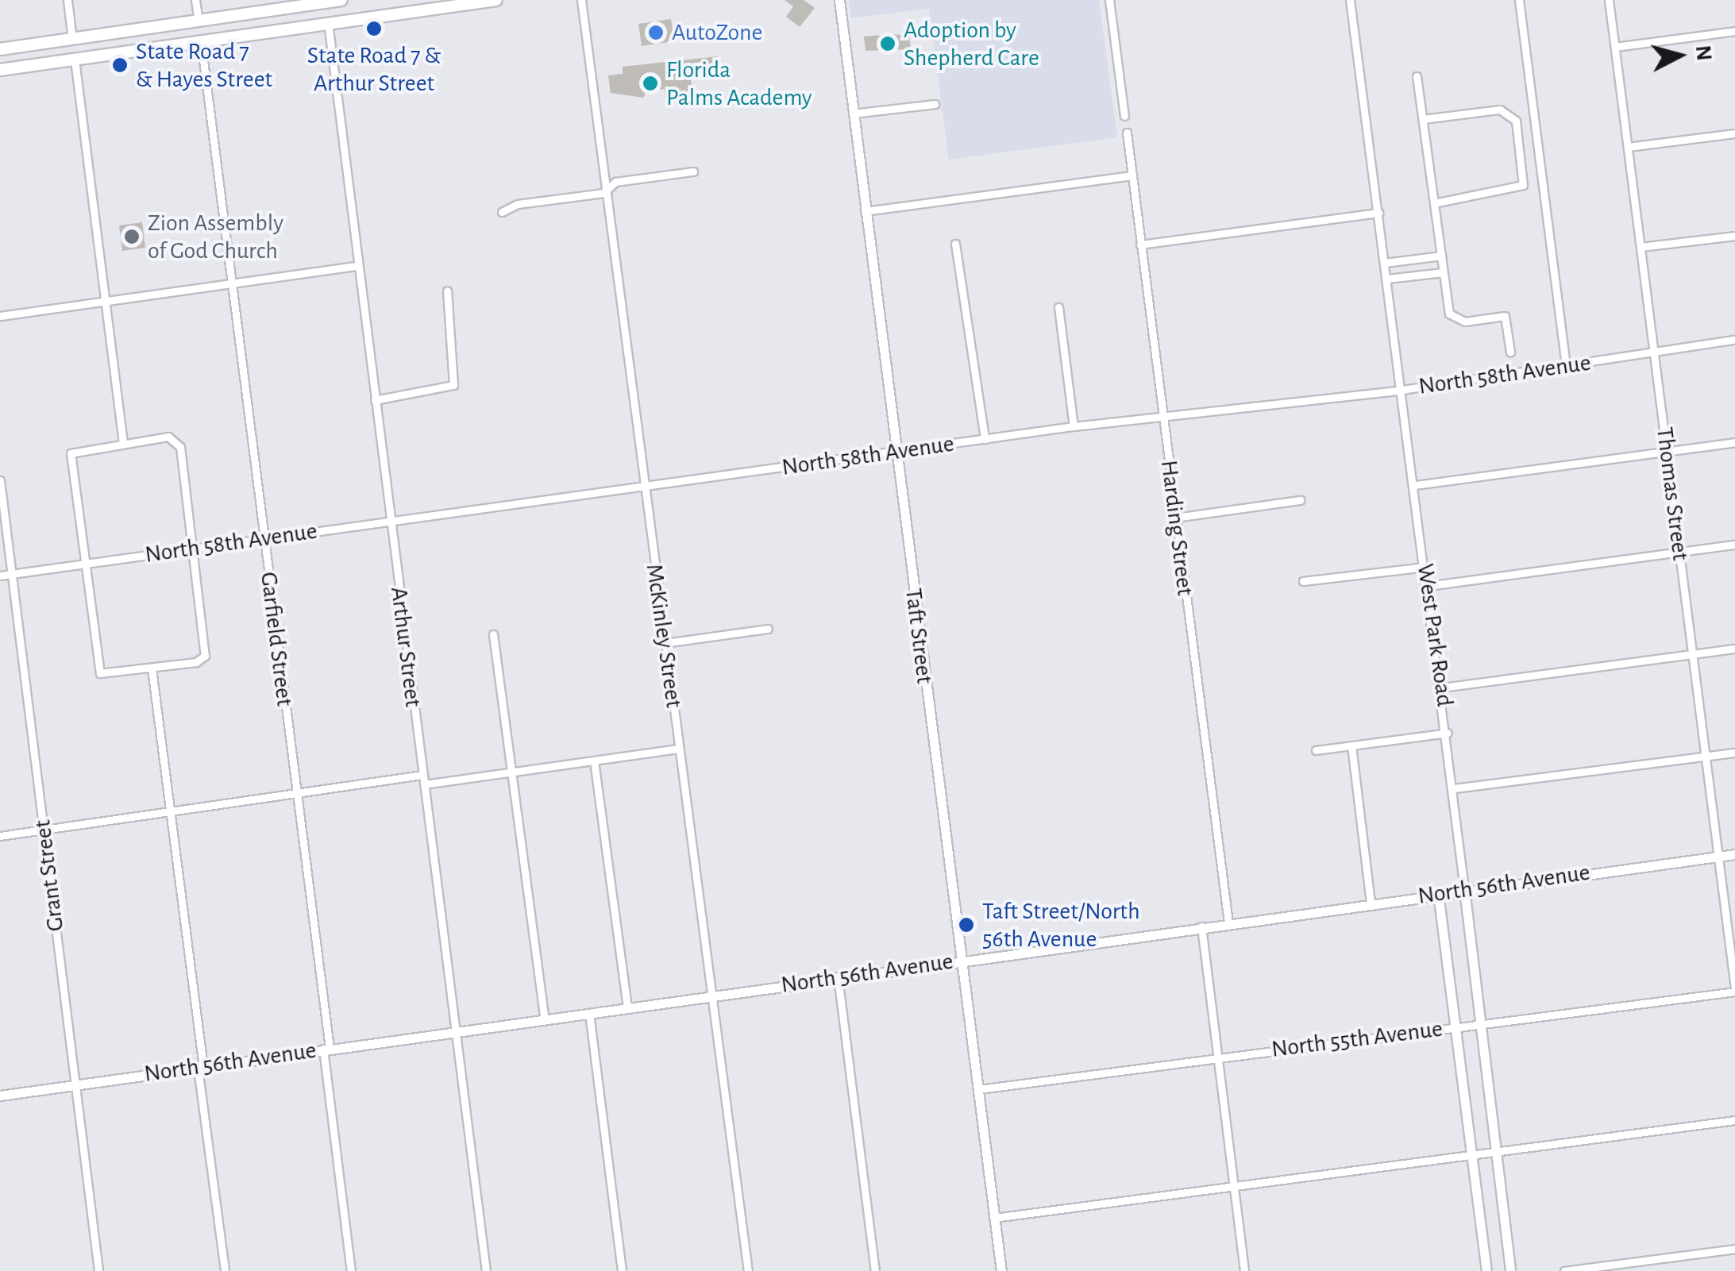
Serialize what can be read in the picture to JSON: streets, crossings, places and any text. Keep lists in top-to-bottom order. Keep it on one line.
{"streets":{"street":["North 58th Avenue","Thomas Street","Harding Street","West Park Road","McKinley Street","Taft Street","Garfield Street","Arthur Street","Grant Street","North 56th Avenue","North 55th Avenue"]},"crossings":[["North 58th Avenue","Thomas Street"],["North 58th Avenue","Harding Street"],["North 58th Avenue","West Park Road"],["North 58th Avenue","McKinley Street"],["North 58th Avenue","Taft Street"],["North 58th Avenue","Garfield Street"],["North 58th Avenue","Arthur Street"],["North 58th Avenue","Grant Street"],["Thomas Street","North 56th Avenue"],["Thomas Street","North 55th Avenue"],["Harding Street","North 56th Avenue"],["West Park Road","North 56th Avenue"],["West Park Road","North 55th Avenue"],["McKinley Street","North 56th Avenue"],["Taft Street","North 56th Avenue"],["Taft Street","North 55th Avenue"],["Garfield Street","North 56th Avenue"],["Arthur Street","North 56th Avenue"],["Grant Street","North 56th Avenue"]],"places":["State Road 7 & Arthur Street","AutoZone","Adoption by Shepherd Care","State Road 7 & Hayes Street","Florida Palms Academy","Zion Assembly of God Church","Taft Street/North 56th Avenue"],"north":"right"}
